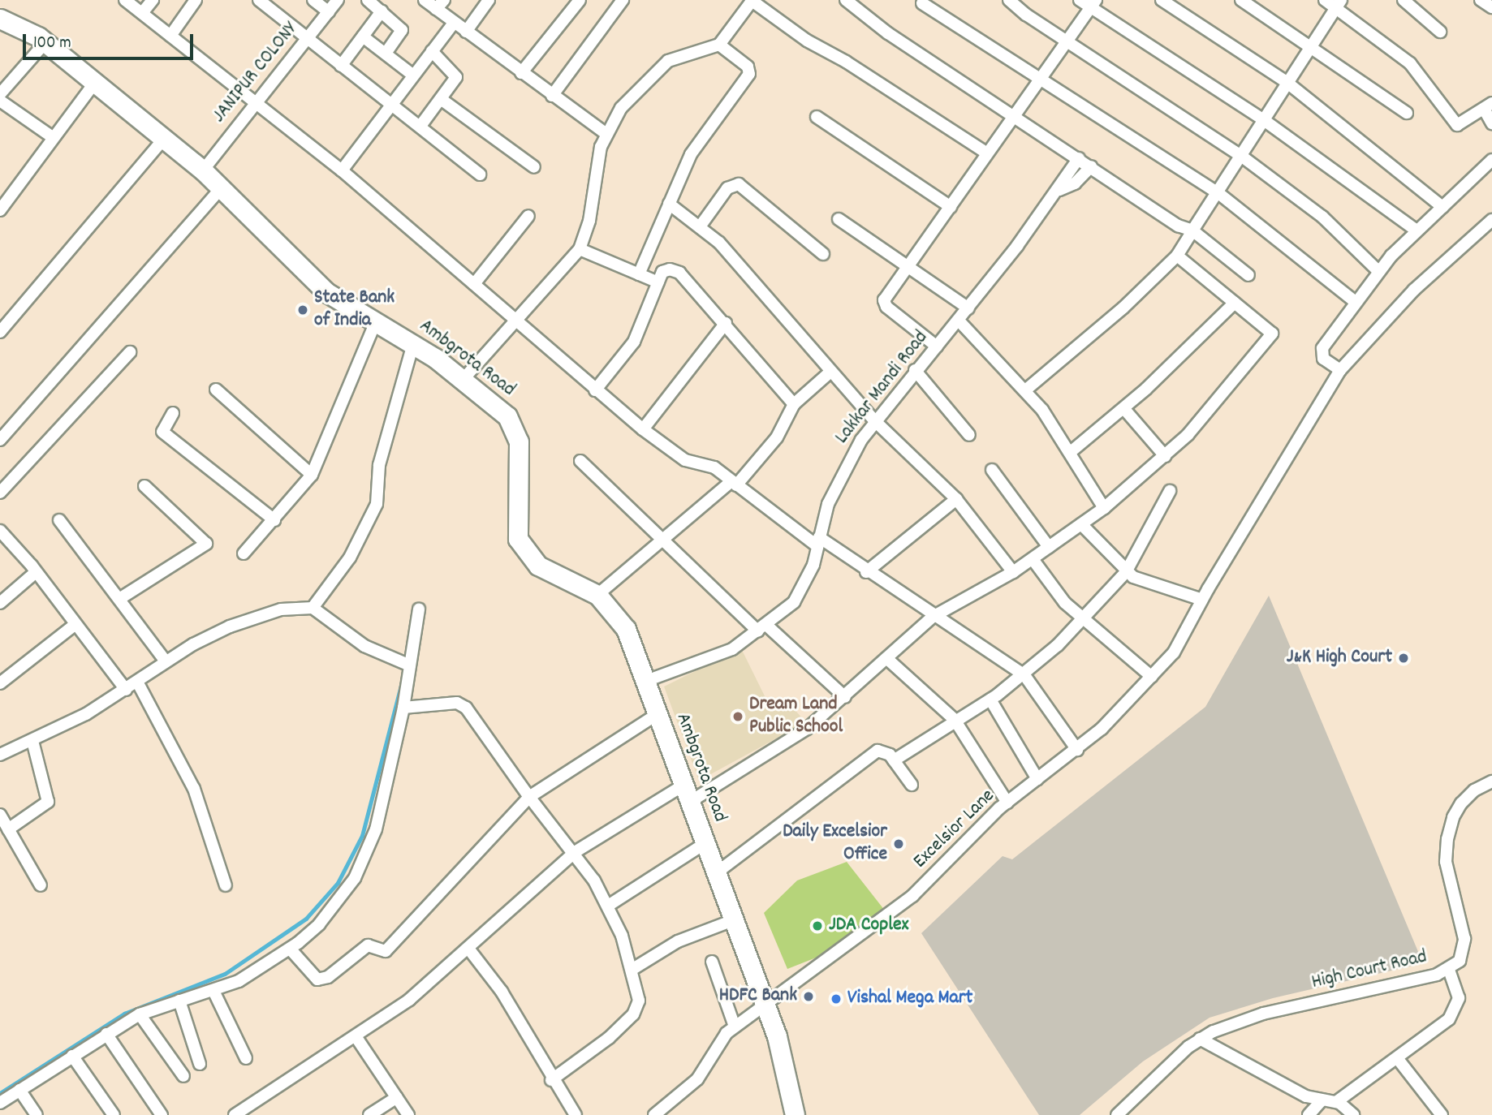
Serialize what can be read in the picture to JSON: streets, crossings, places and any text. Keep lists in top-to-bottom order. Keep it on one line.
{"streets":{"main road":["Ambgrota Road"],"street":["JANIPUR COLONY","Lakkar Mandi Road","Excelsior Lane","High Court Road"]},"crossings":[["JANIPUR COLONY","Ambgrota Road"],["Ambgrota Road","Lakkar Mandi Road"],["Ambgrota Road","Excelsior Lane"]],"places":["State Bank of India","J&K High Court","Dream Land Public School","Daily Excelsior Office","JDA Coplex","HDFC Bank","Vishal Mega Mart"],"scale_bar":"100 m"}
